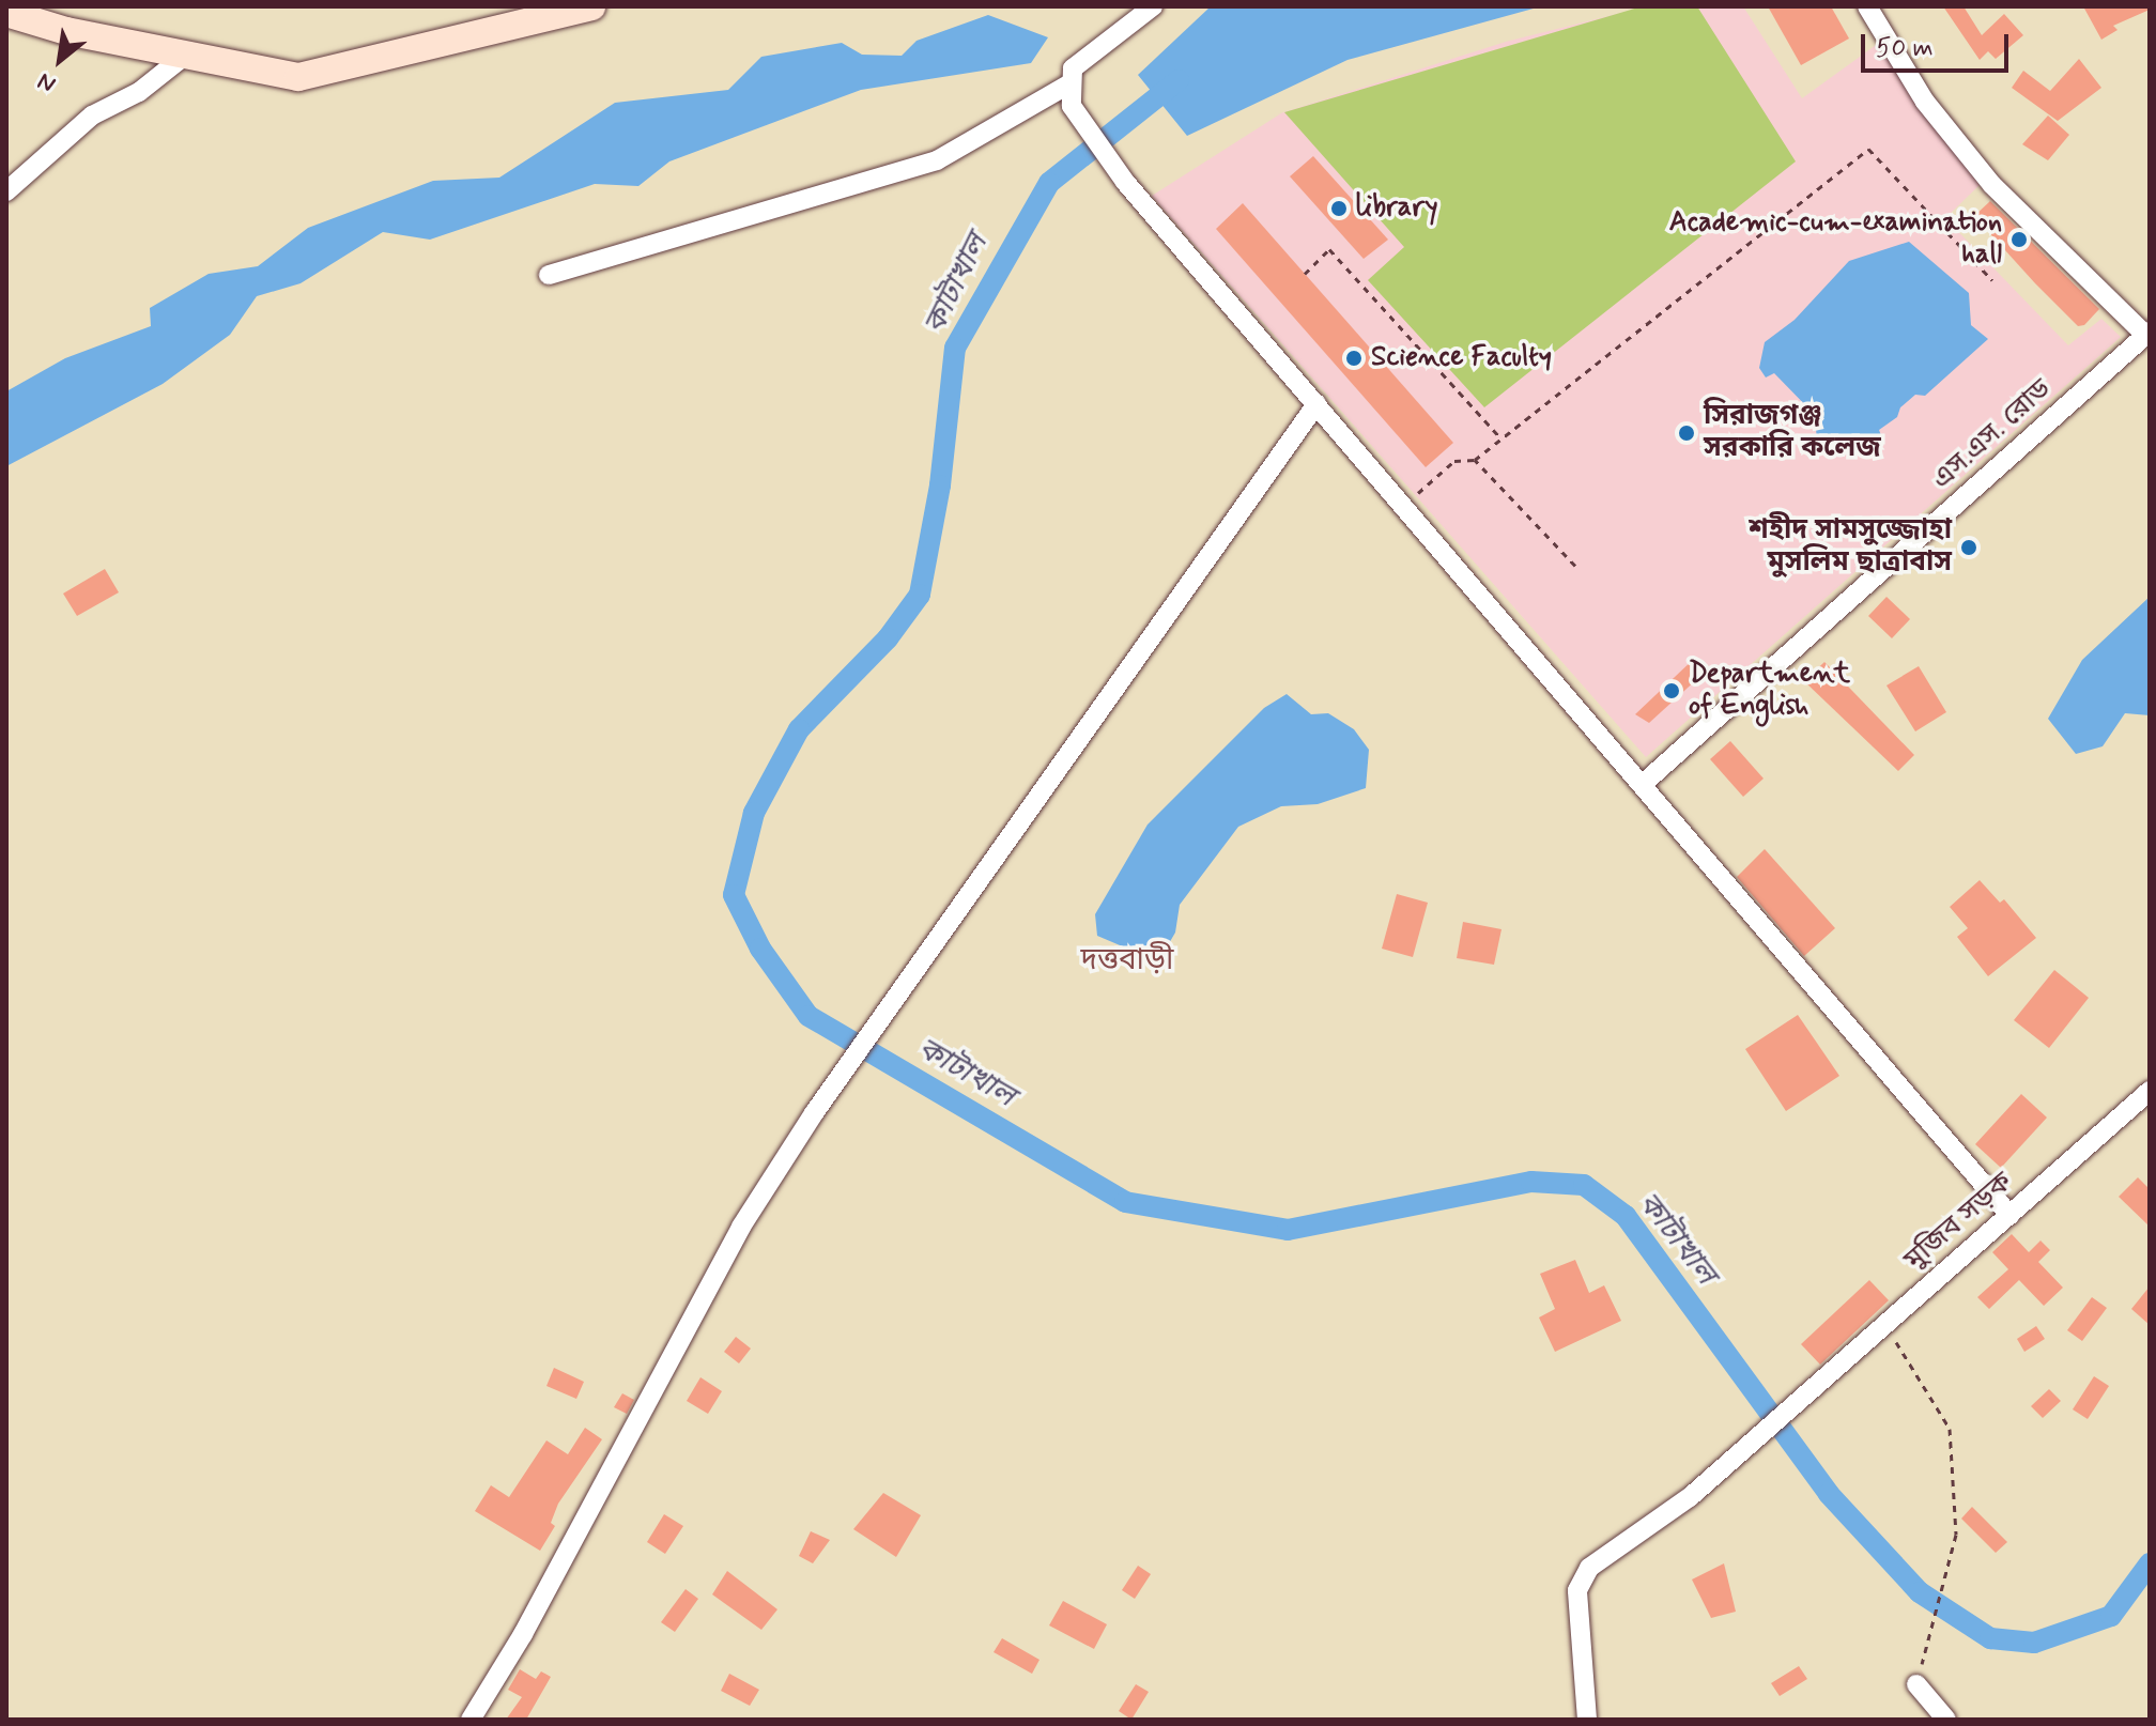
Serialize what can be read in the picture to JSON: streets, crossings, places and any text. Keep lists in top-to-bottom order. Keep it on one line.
{"streets":{"street":["এস.এস. রোড","মুজিব সড়ক"]},"districts":["দত্তবাড়ী"],"water":["কাটাখাল"],"places":["library","Academic-cum-examination hall","Science Faculty","সিরাজগঞ্জ সরকারি কলেজ","শহীদ সামসুজ্জোহা মুসলিম ছাত্রাবাস","Department of English"],"scale_bar":"50 m","north":"bottom left"}
